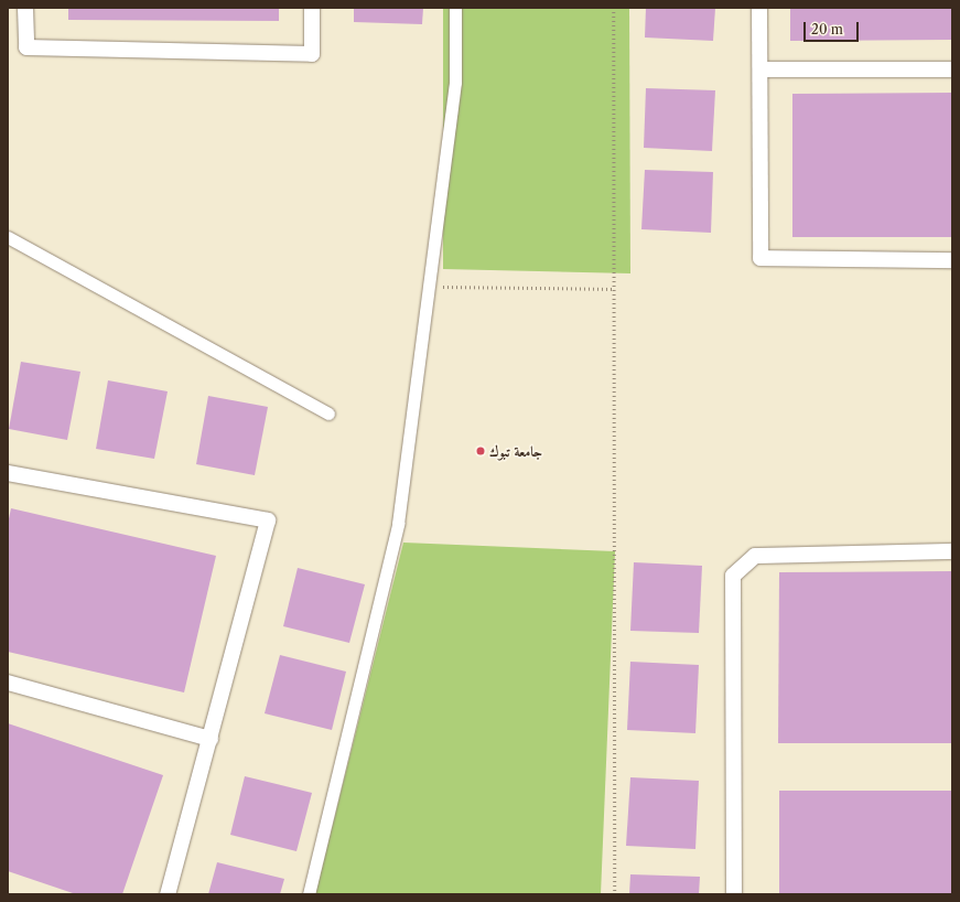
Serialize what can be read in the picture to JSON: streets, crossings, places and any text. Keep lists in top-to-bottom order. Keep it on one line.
{"places":["جامعة تبوك"],"scale_bar":"20 m"}
